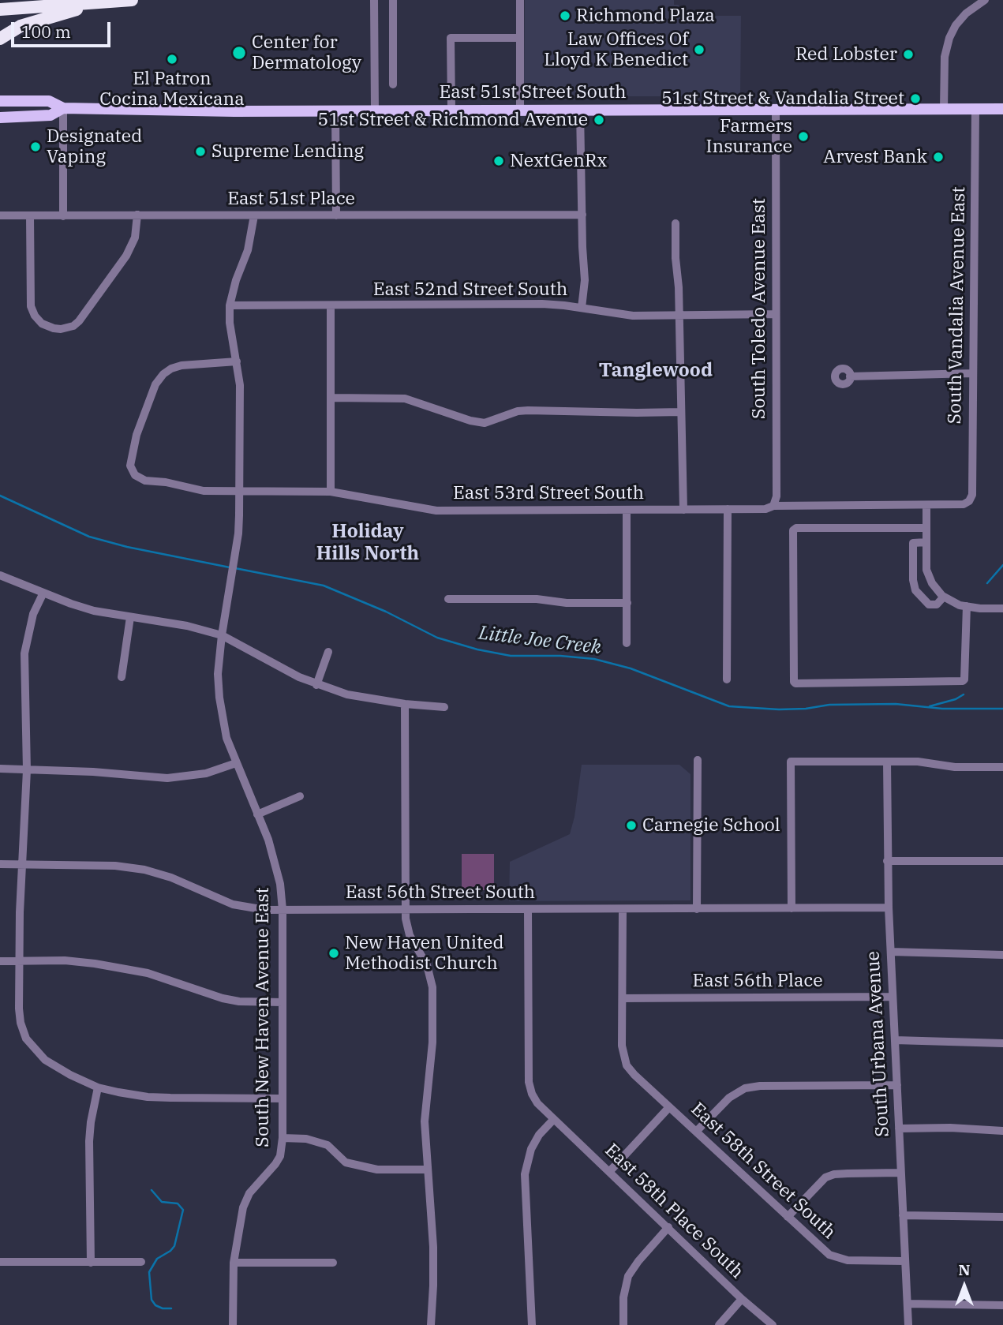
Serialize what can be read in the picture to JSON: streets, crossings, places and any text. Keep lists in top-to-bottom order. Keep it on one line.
{"streets":{"main road":["East 51st Street South"],"street":["East 51st Place","East 52nd Street South","South Vandalia Avenue East","South Toledo Avenue East","East 53rd Street South","East 56th Street South","East 56th Place","South New Haven Avenue East","South Urbana Avenue","East 58th Street South","East 58th Place South"]},"crossings":[["East 51st Street South","South Vandalia Avenue East"],["East 51st Street South","South Toledo Avenue East"],["East 51st Place","South New Haven Avenue East"],["East 52nd Street South","South Toledo Avenue East"],["East 52nd Street South","South New Haven Avenue East"],["South Vandalia Avenue East","East 53rd Street South"],["South Toledo Avenue East","East 53rd Street South"],["East 53rd Street South","South New Haven Avenue East"],["East 56th Street South","South New Haven Avenue East"],["East 56th Street South","South Urbana Avenue"],["East 56th Street South","East 58th Place South"],["East 56th Place","South Urbana Avenue"],["East 56th Place","East 58th Street South"],["South Urbana Avenue","East 58th Street South"]],"districts":["Tanglewood","Holiday Hills North"],"water":["Little Joe Creek"],"places":["Richmond Plaza","Law Offices Of Lloyd K Benedict","Center for Dermatology","Red Lobster","El Patron Cocina Mexicana","51st Street & Vandalia Street","51st Street & Richmond Avenue","Farmers Insurance","Designated Vaping","Supreme Lending","Arvest Bank","NextGenRx","Carnegie School","New Haven United Methodist Church"],"scale_bar":"100 m","north":"top"}
